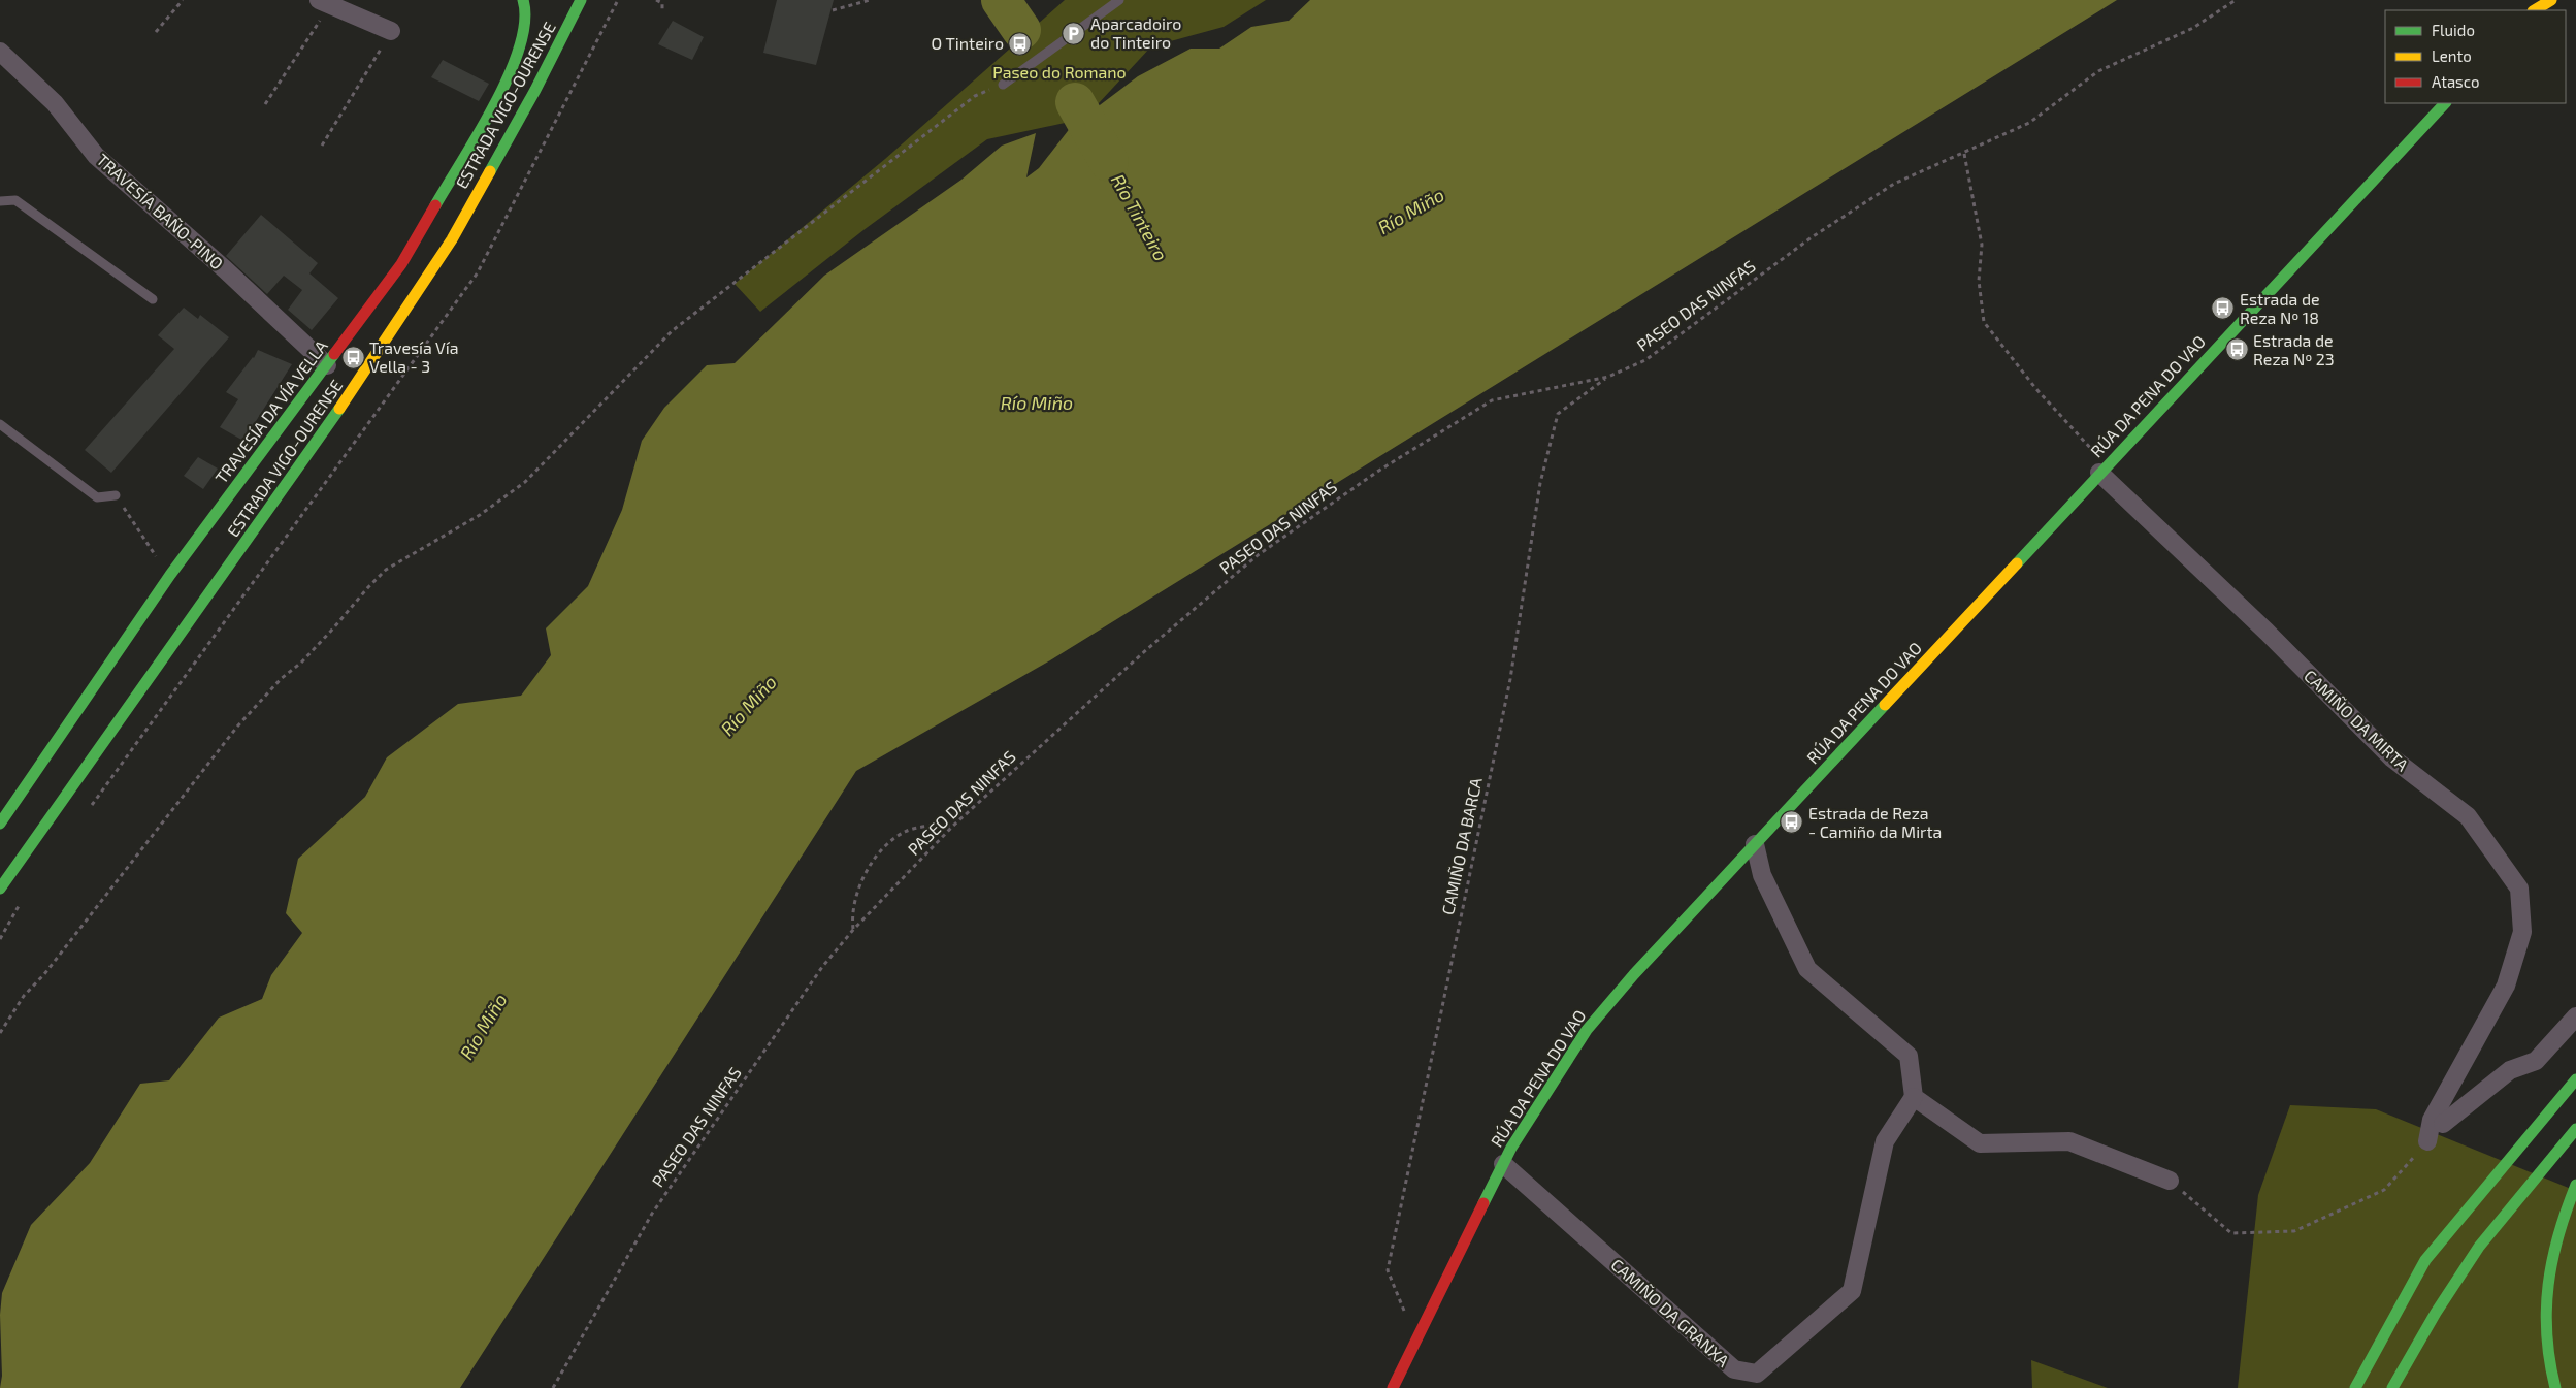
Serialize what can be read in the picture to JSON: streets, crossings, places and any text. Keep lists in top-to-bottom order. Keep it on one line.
{"streets":{"main road":["ESTRADA VIGO-OURENSE","RÚA DA PENA DO VAO","TRAVESÍA DA VÍA VELLA"],"street":["TRAVESÍA BAÑO-PINO","CAMIÑO DA MIRTA","CAMIÑO DA GRANXA"],"path":["PASEO DAS NINFAS","CAMIÑO DA BARCA"]},"crossings":[["TRAVESÍA BAÑO-PINO","TRAVESÍA DA VÍA VELLA"],["PASEO DAS NINFAS","CAMIÑO DA BARCA"],["RÚA DA PENA DO VAO","CAMIÑO DA MIRTA"],["RÚA DA PENA DO VAO","CAMIÑO DA BARCA"],["RÚA DA PENA DO VAO","CAMIÑO DA GRANXA"]],"water":["Río Miño","Río Tinteiro"],"parks":["Paseo do Romano"],"places":{"parking":["Aparcadoiro do Tinteiro"],"bus stop":["O Tinteiro","Estrada de Reza Nº 18","Estrada de Reza Nº 23","Travesía Vía Vella - 3","Estrada de Reza - Camiño da Mirta"]},"legend":["Fluido","Lento","Atasco"]}
